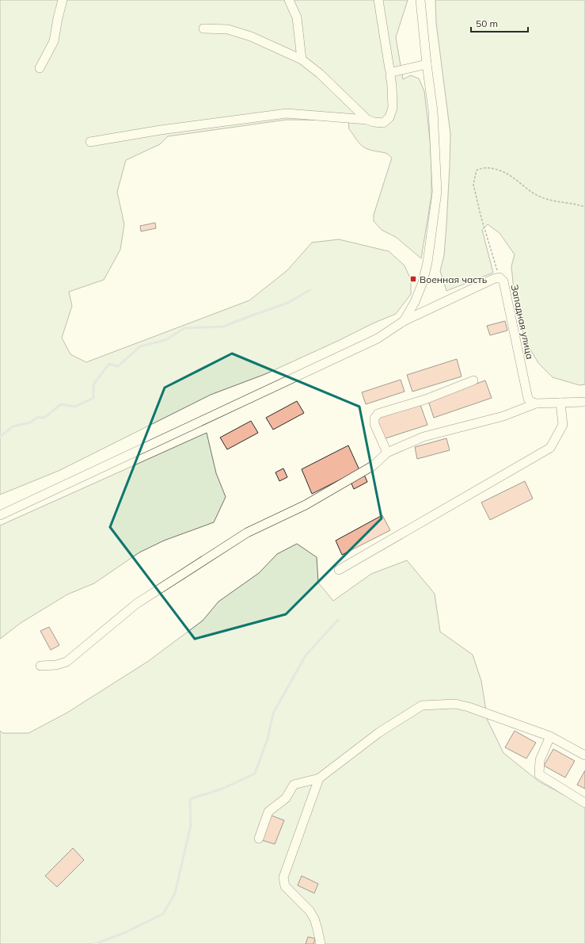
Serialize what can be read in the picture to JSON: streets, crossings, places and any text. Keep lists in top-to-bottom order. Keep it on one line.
{"streets":{"street":["Западная улица"]},"places":{"transit":["Военная часть"]},"scale_bar":"50 m"}
